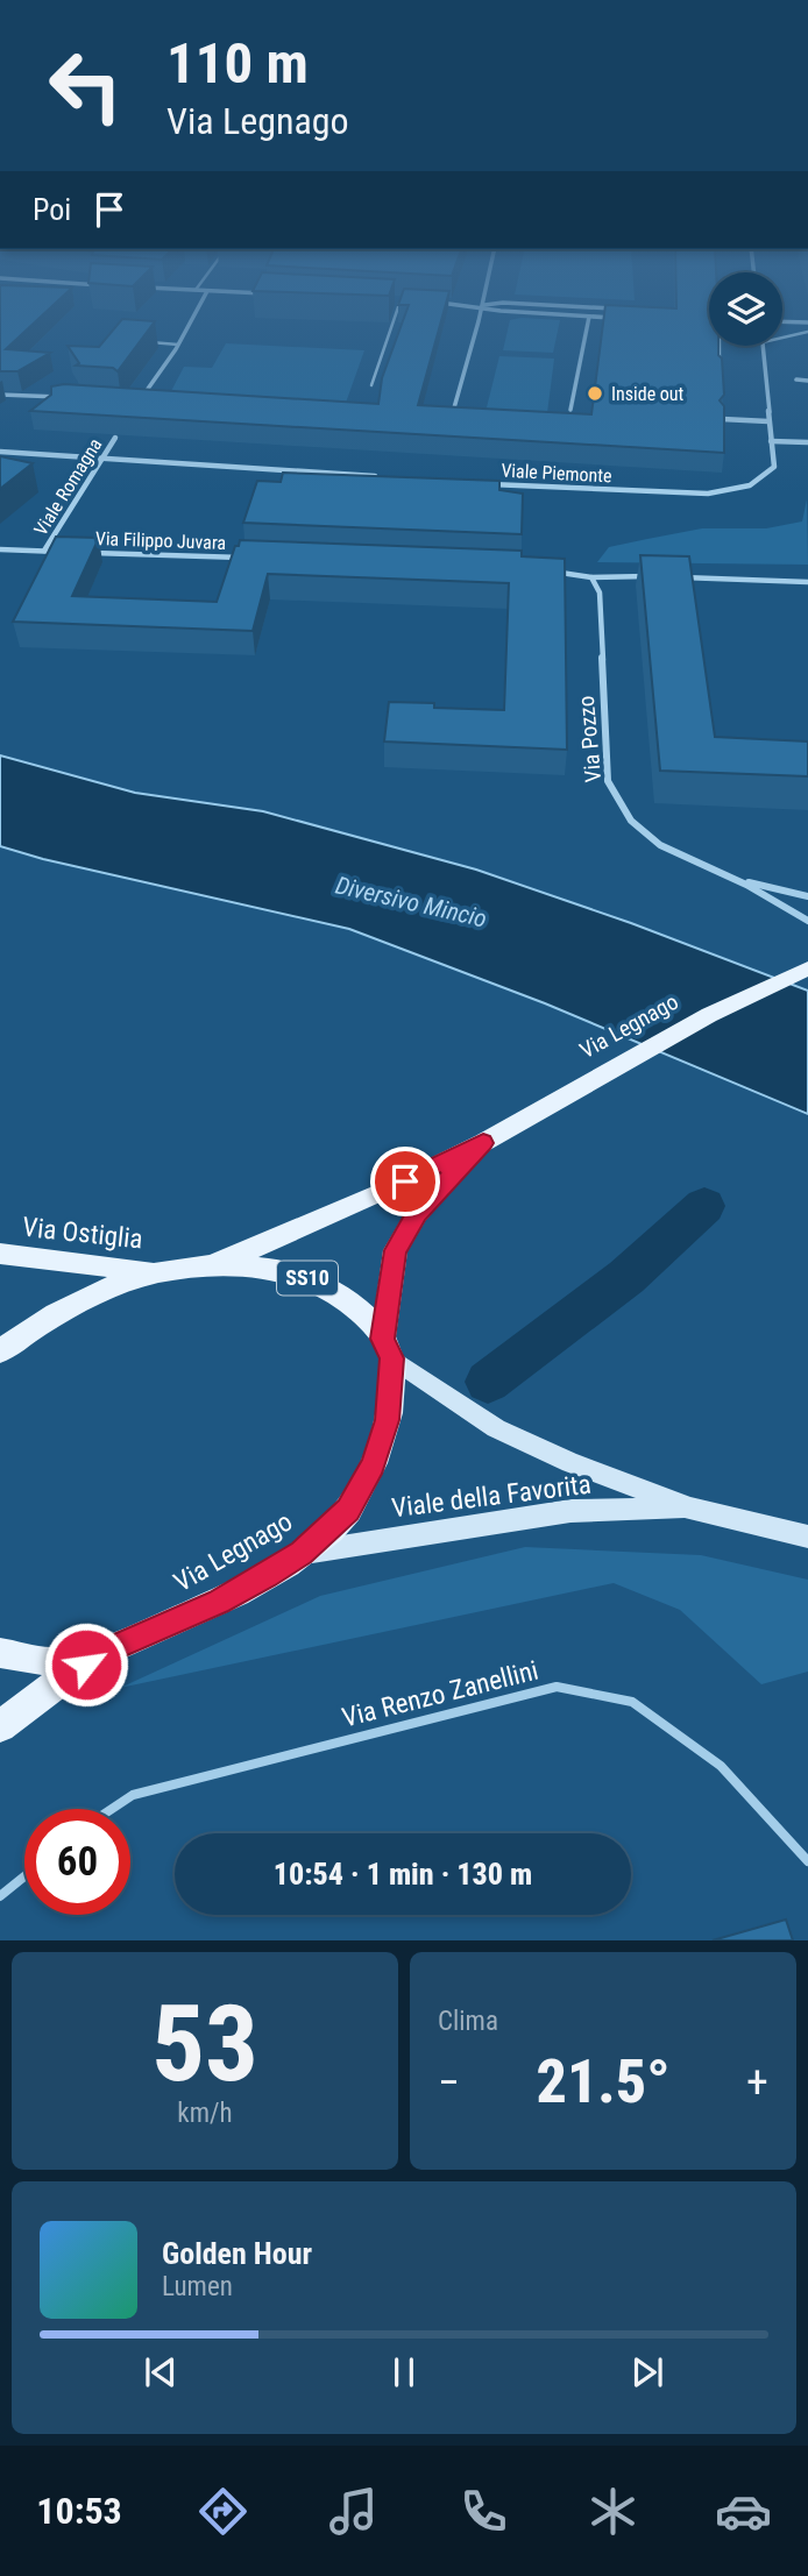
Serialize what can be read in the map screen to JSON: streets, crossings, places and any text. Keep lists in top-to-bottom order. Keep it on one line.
{"streets":{"main road":["Via Legnago","Via Ostiglia","SS10","Viale della Favorita"],"street":["Viale Piemonte","Viale Romagna","Via Filippo Juvara","Via Pozzo"],"lane":["Via Renzo Zanellini"]},"crossings":[["Viale Romagna","Via Filippo Juvara"],["Via Legnago","Via Ostiglia"],["Via Legnago","Viale della Favorita"]],"water":["Diversivo Mincio"],"places":["Inside out"],"page":{"turn":["110 m","Via Legnago"],"then":"Poi","limit":"60","trip":"10:54 · 1 min · 130 m","tile":[["53","km/h"],"Clima"],"heat":["−","21.5°","+"],"song":["Golden Hour","Lumen"],"tabs":"10:53"}}
